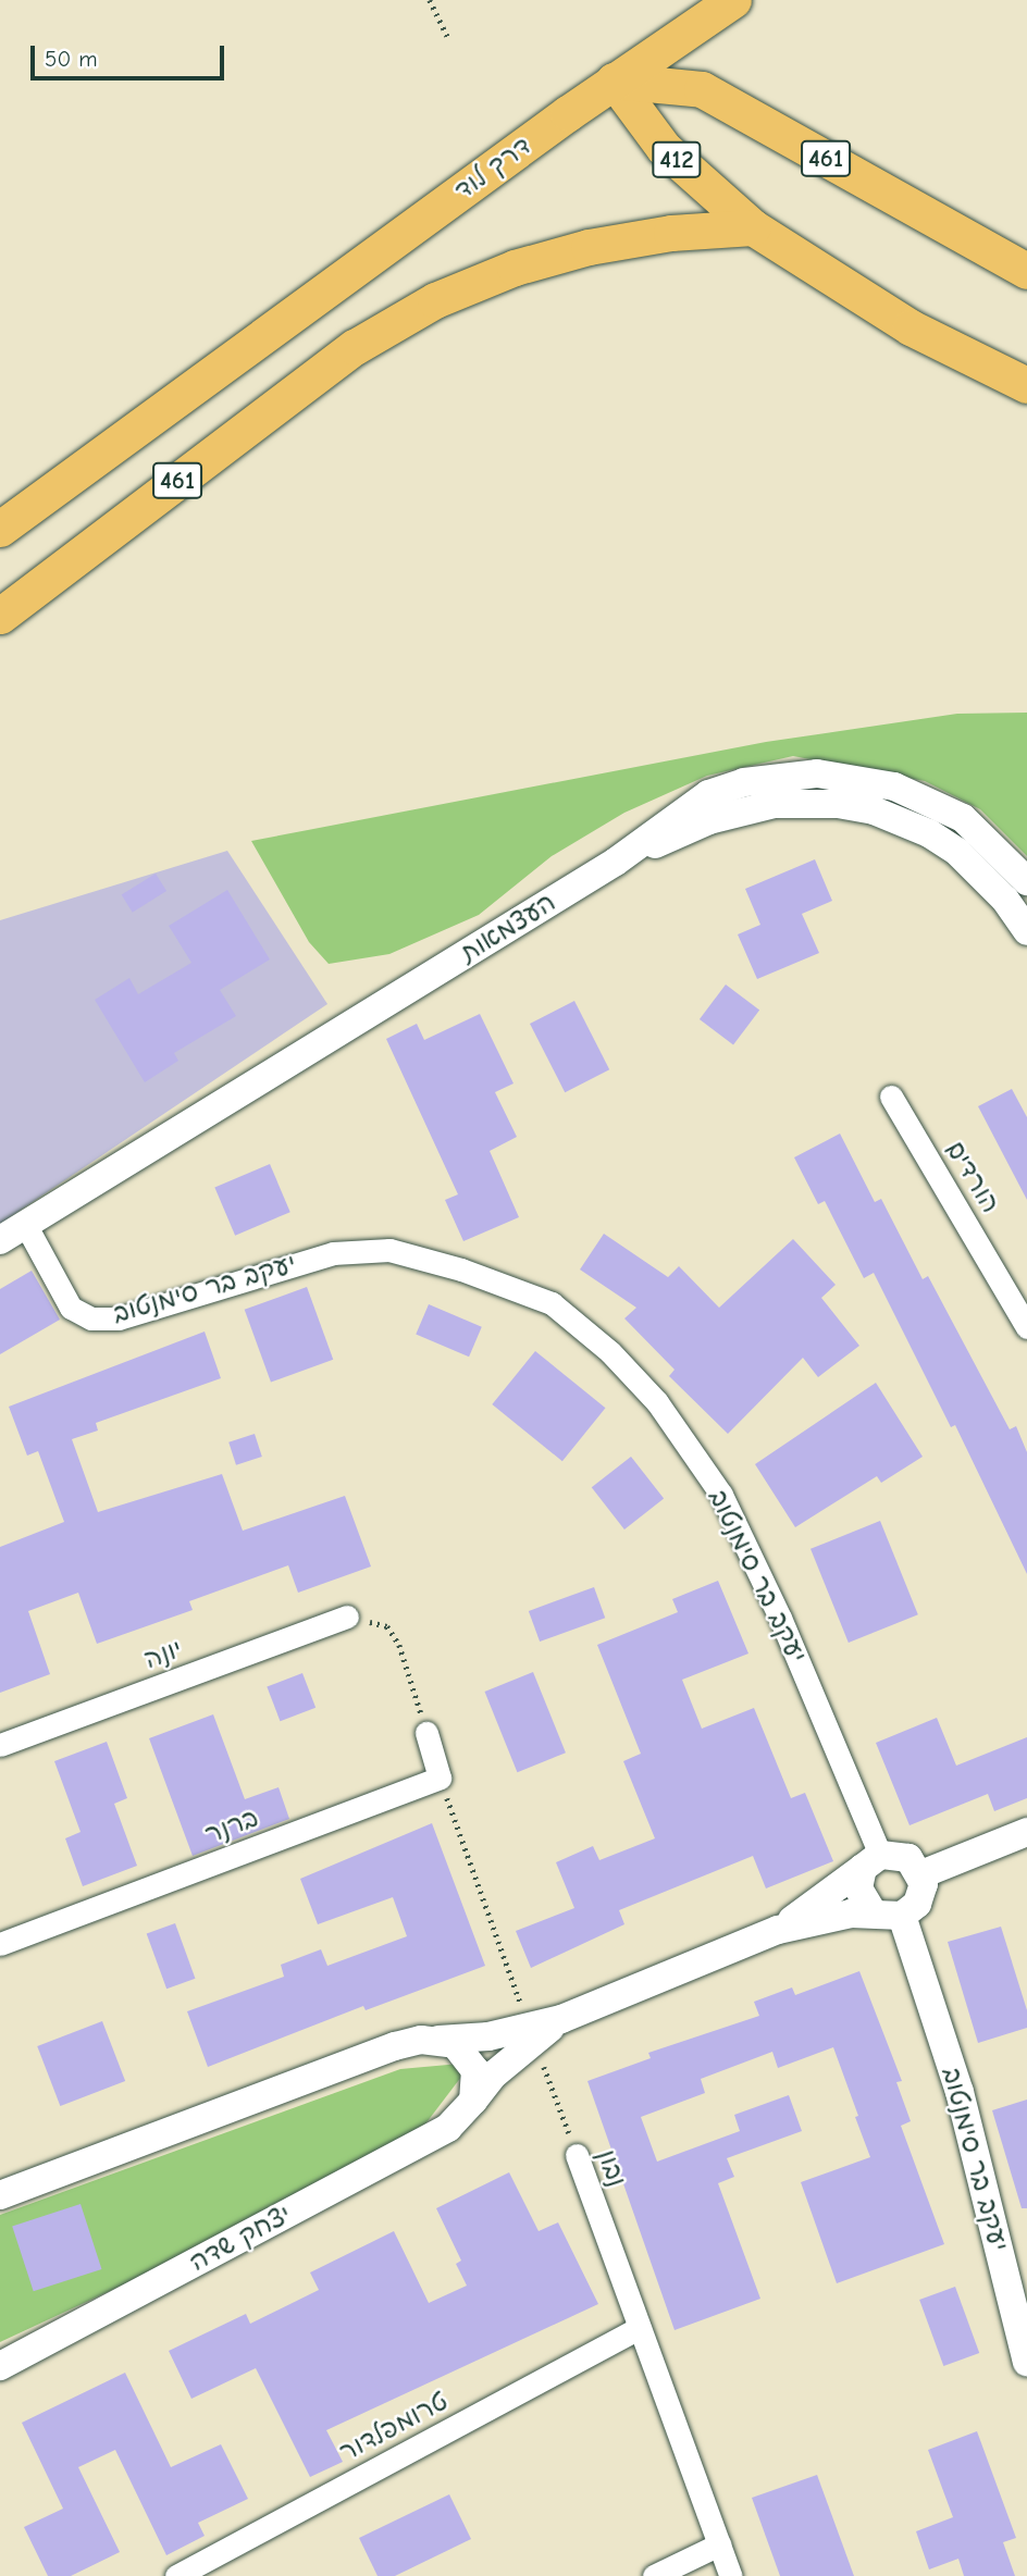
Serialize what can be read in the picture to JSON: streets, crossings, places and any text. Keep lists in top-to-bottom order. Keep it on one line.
{"streets":{"main road":["461","412","דרך לוד"],"street":["העצמאות","הורדים","יעקב בר סימנטוב","יונה","ברנר","נבון","יצחק שדה","טרומפלדור"]},"crossings":[["461","412"],["461","דרך לוד"],["412","דרך לוד"],["העצמאות","יעקב בר סימנטוב"],["יעקב בר סימנטוב","יצחק שדה"],["ברנר","נבון"],["נבון","יצחק שדה"],["נבון","טרומפלדור"]],"scale_bar":"50 m"}
